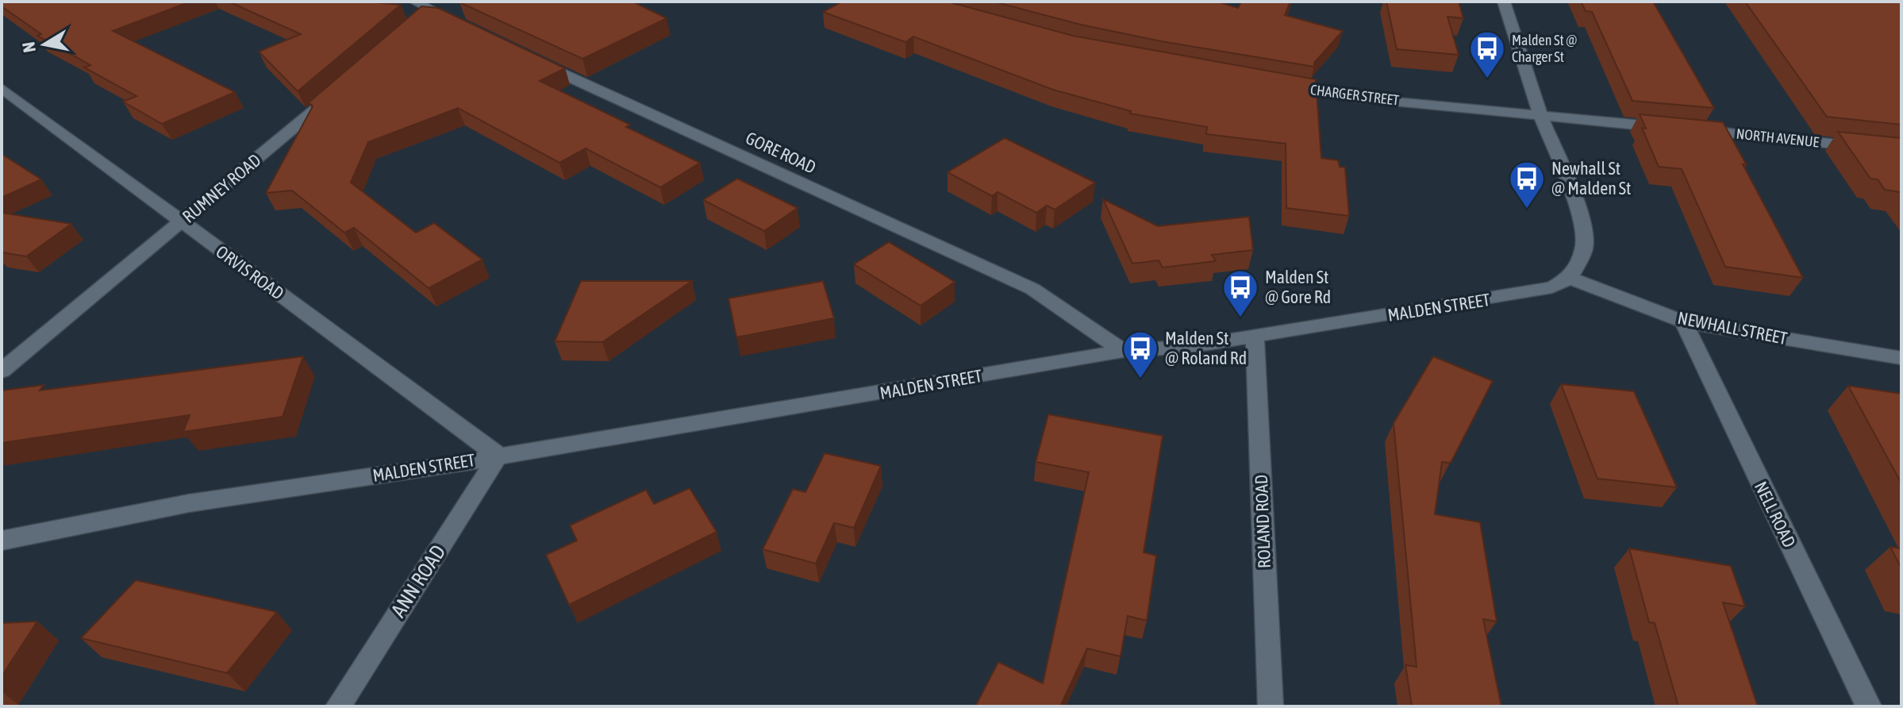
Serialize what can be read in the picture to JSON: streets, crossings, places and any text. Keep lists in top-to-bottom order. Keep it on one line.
{"streets":{"street":["CHARGER STREET","NORTH AVENUE","GORE ROAD","RUMNEY ROAD","ORVIS ROAD","MALDEN STREET","NEWHALL STREET","NELL ROAD","ROLAND ROAD","ANN ROAD"]},"crossings":[["CHARGER STREET","NORTH AVENUE"],["GORE ROAD","MALDEN STREET"],["RUMNEY ROAD","ORVIS ROAD"],["ORVIS ROAD","MALDEN STREET"],["ORVIS ROAD","ANN ROAD"],["MALDEN STREET","NEWHALL STREET"],["MALDEN STREET","ROLAND ROAD"],["MALDEN STREET","ANN ROAD"],["NEWHALL STREET","NELL ROAD"]],"places":{"bus stop":["Malden St @ Charger St","Newhall St @ Malden St","Malden St @ Gore Rd","Malden St @ Roland Rd"]},"north":"left"}
